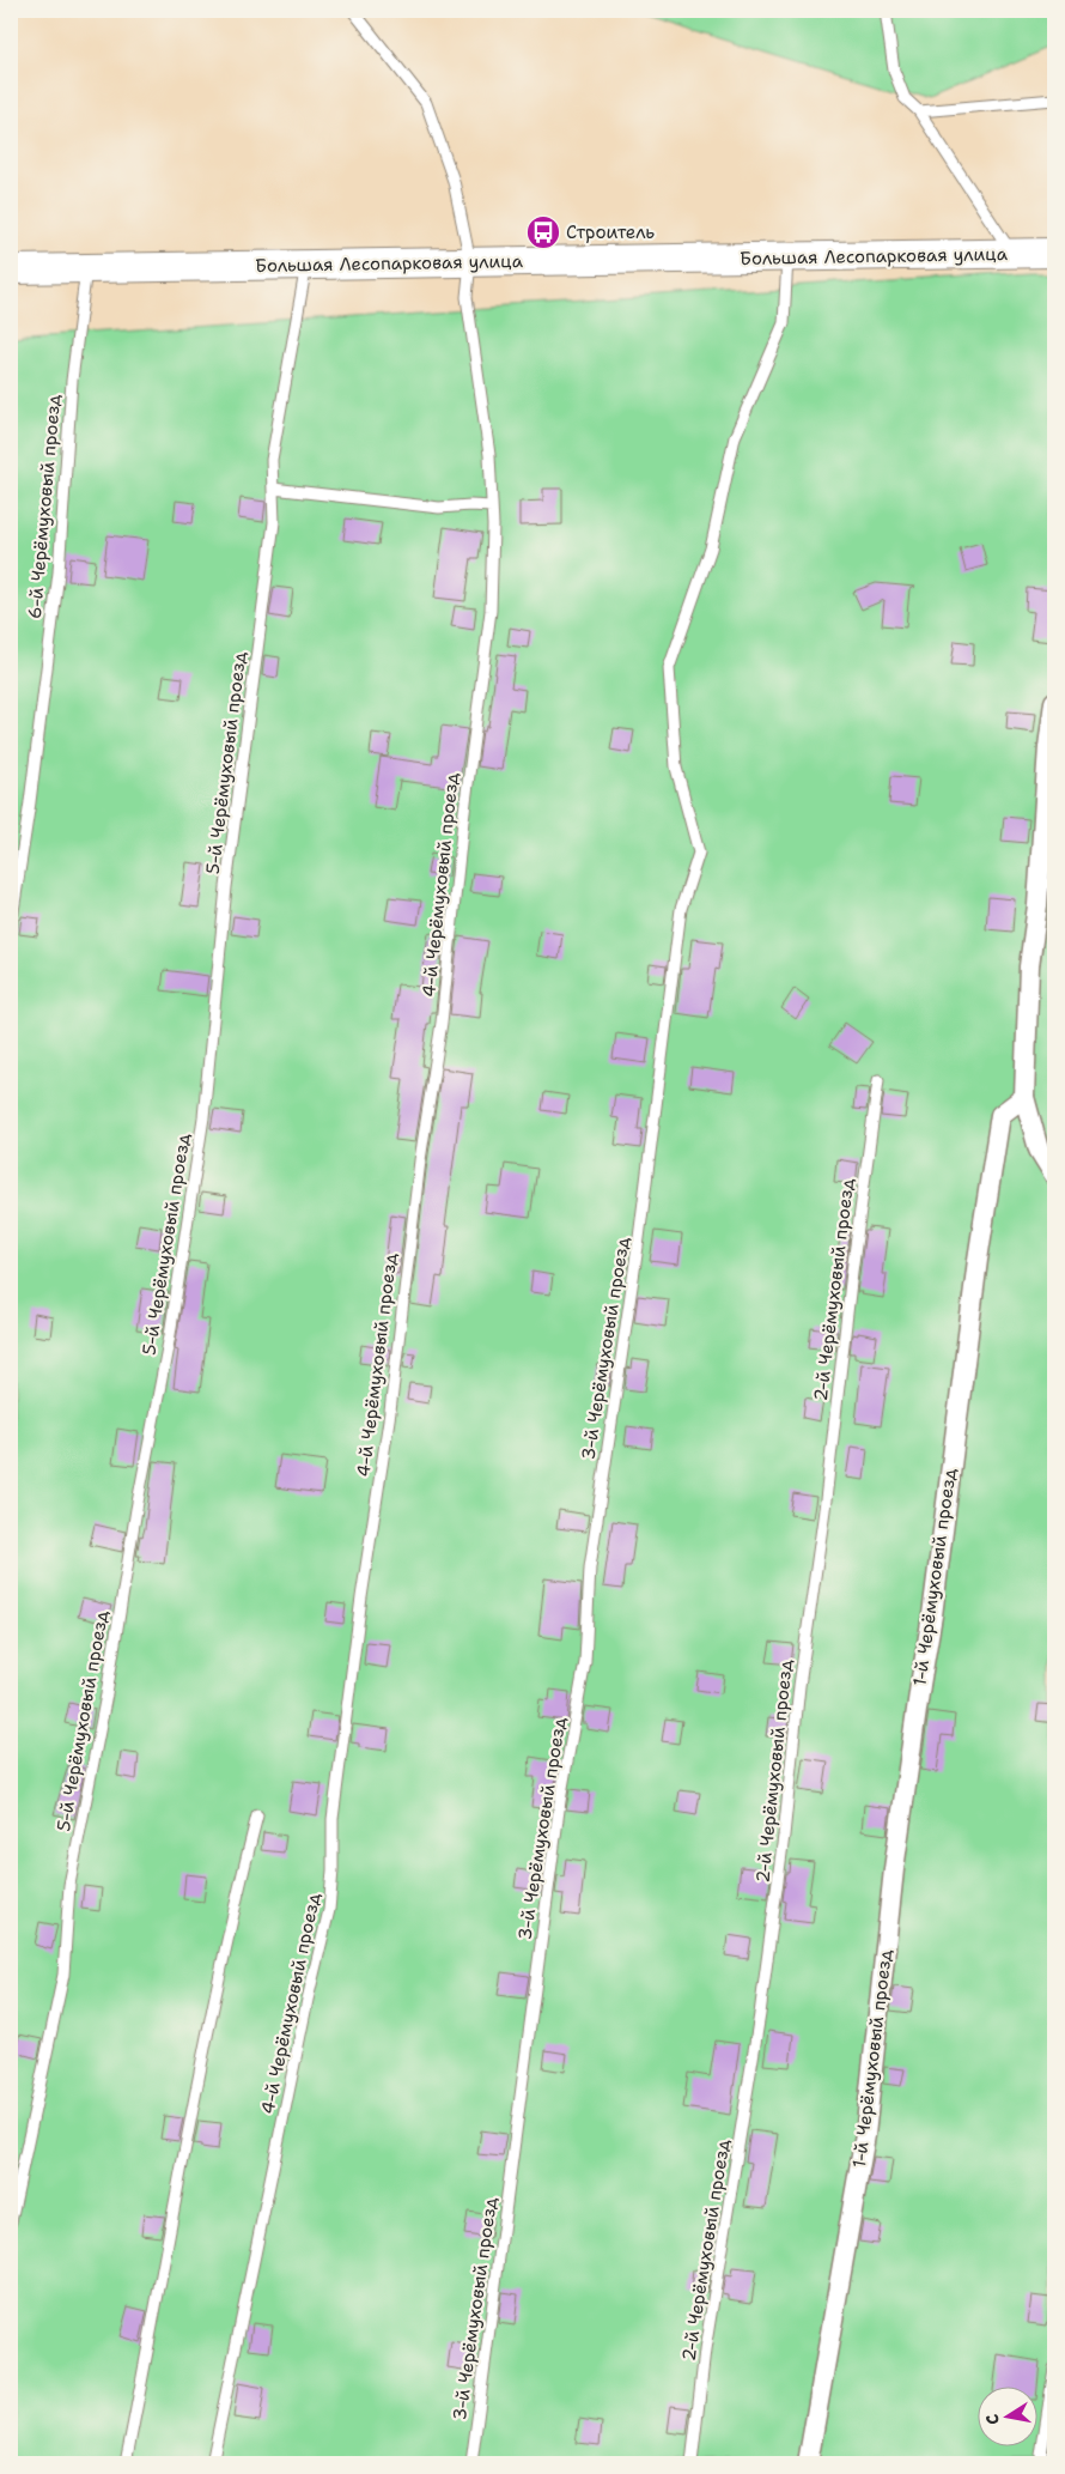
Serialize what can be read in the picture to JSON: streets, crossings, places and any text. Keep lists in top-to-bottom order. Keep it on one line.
{"streets":{"main road":["Большая Лесопарковая улица"],"street":["1-й Черёмуховый проезд"],"lane":["6-й Черёмуховый проезд","5-й Черёмуховый проезд","4-й Черёмуховый проезд","2-й Черёмуховый проезд","3-й Черёмуховый проезд"]},"crossings":[["Большая Лесопарковая улица","6-й Черёмуховый проезд"],["Большая Лесопарковая улица","5-й Черёмуховый проезд"],["Большая Лесопарковая улица","4-й Черёмуховый проезд"],["Большая Лесопарковая улица","3-й Черёмуховый проезд"]],"places":{"bus stop":["Строитель"]},"north":"left"}
